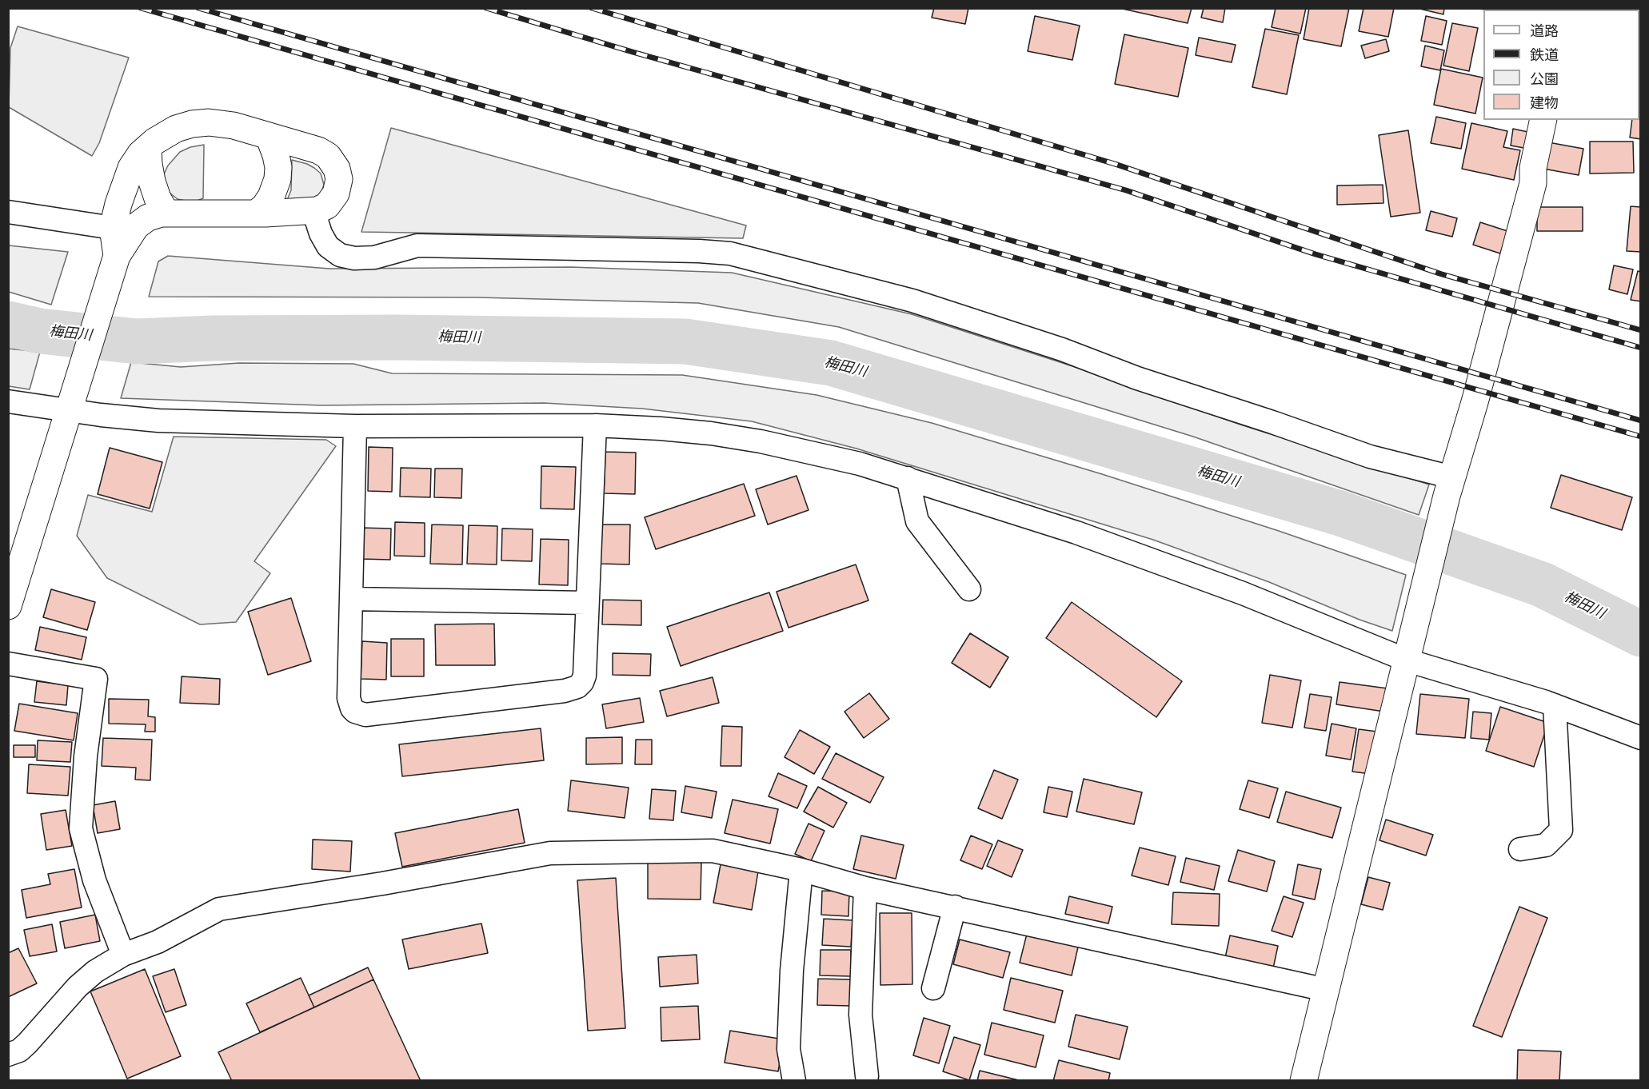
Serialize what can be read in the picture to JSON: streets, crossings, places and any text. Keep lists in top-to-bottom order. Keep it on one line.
{"water":["梅田川"],"legend":["道路","鉄道","公園","建物"]}
